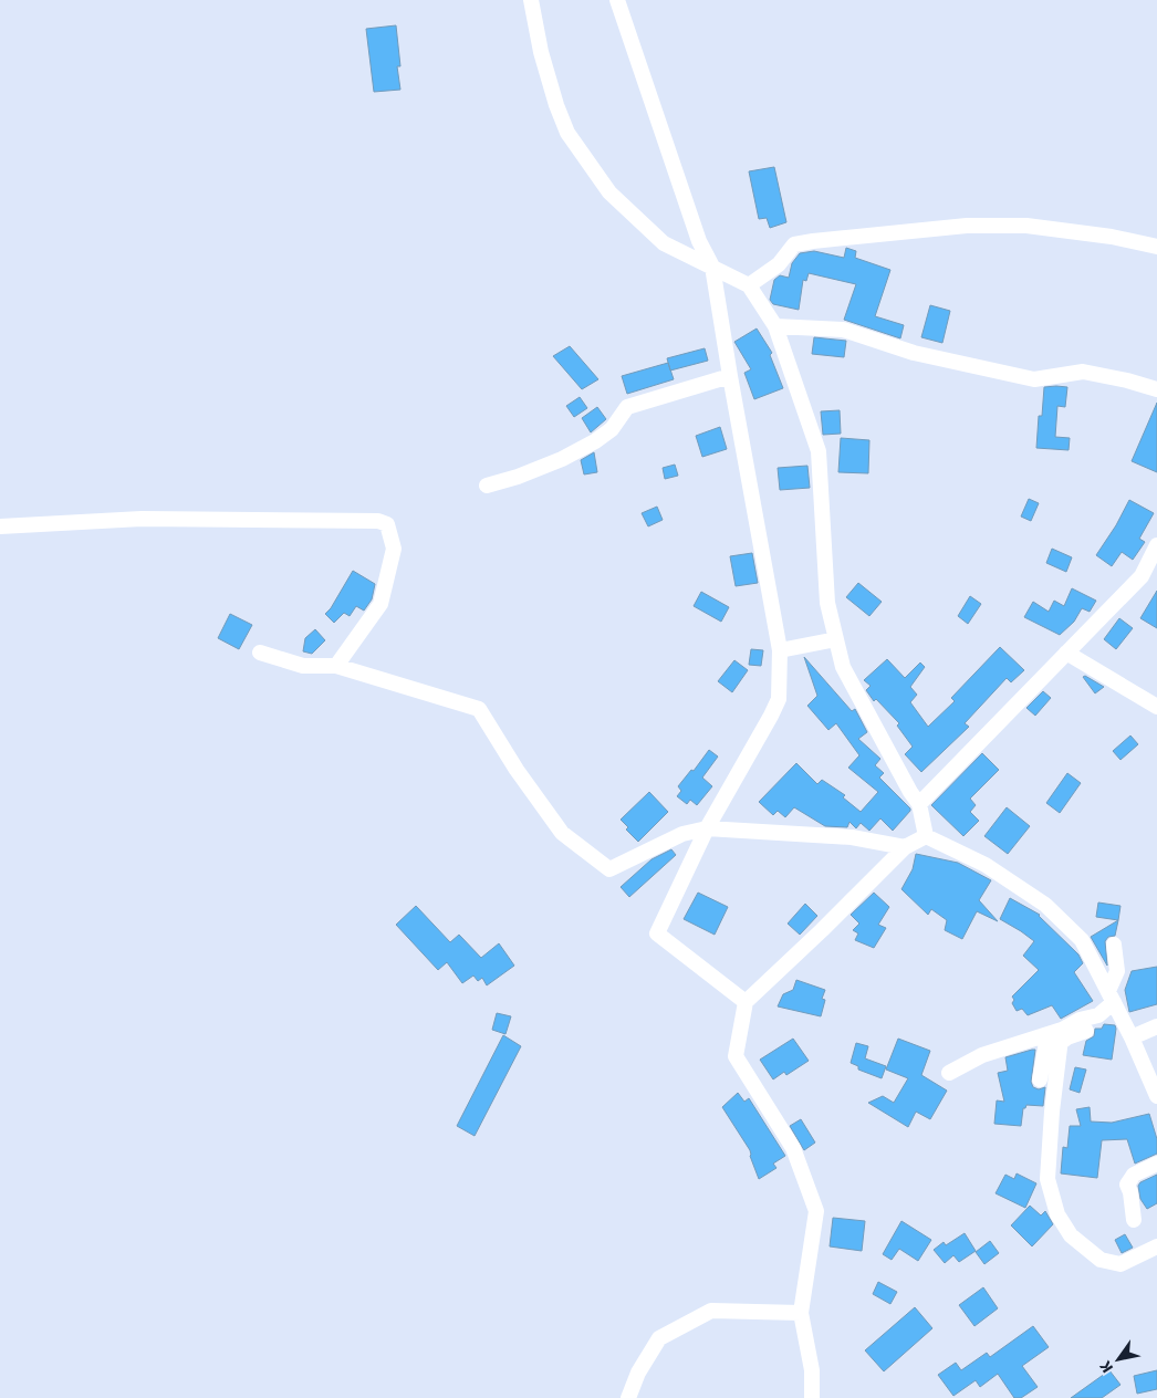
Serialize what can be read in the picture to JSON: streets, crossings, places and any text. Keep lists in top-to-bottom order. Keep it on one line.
{"north":"bottom left"}
